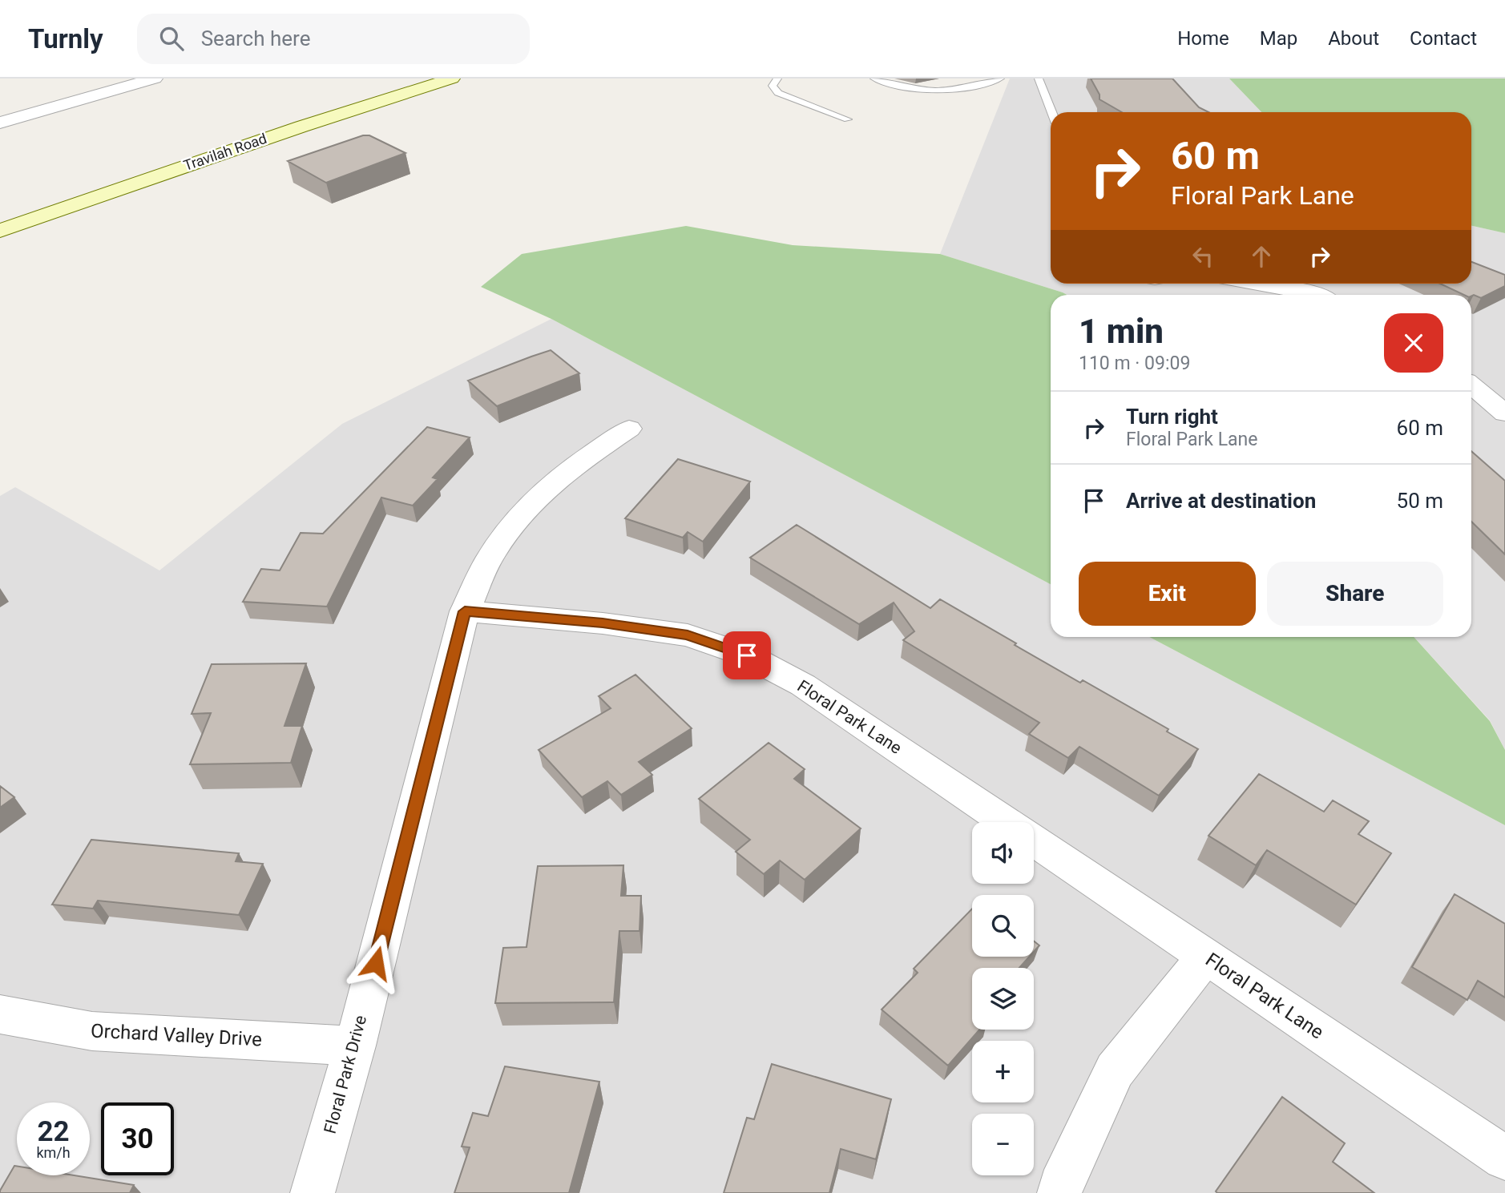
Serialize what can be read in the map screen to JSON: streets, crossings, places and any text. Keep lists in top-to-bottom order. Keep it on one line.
{"streets":{"main road":["Travilah Road"],"street":["Floral Park Lane","Orchard Valley Drive","Floral Park Drive"]},"crossings":[["Floral Park Lane","Floral Park Drive"],["Orchard Valley Drive","Floral Park Drive"]],"page":{"header":"Turnly","search":"Search here","nav":["Home","Map","About","Contact"],"turn":["60 m","Floral Park Lane"],"heading":["1 min","110 m · 09:09"],"list":[{"name":"Turn right","note":"Floral Park Lane","value":"60 m"},{"name":"Arrive at destination","value":"50 m"}],"buttons":["Exit","Share"],"map_buttons":["+","−"],"speed":"22 km/h","limit":"30"}}
